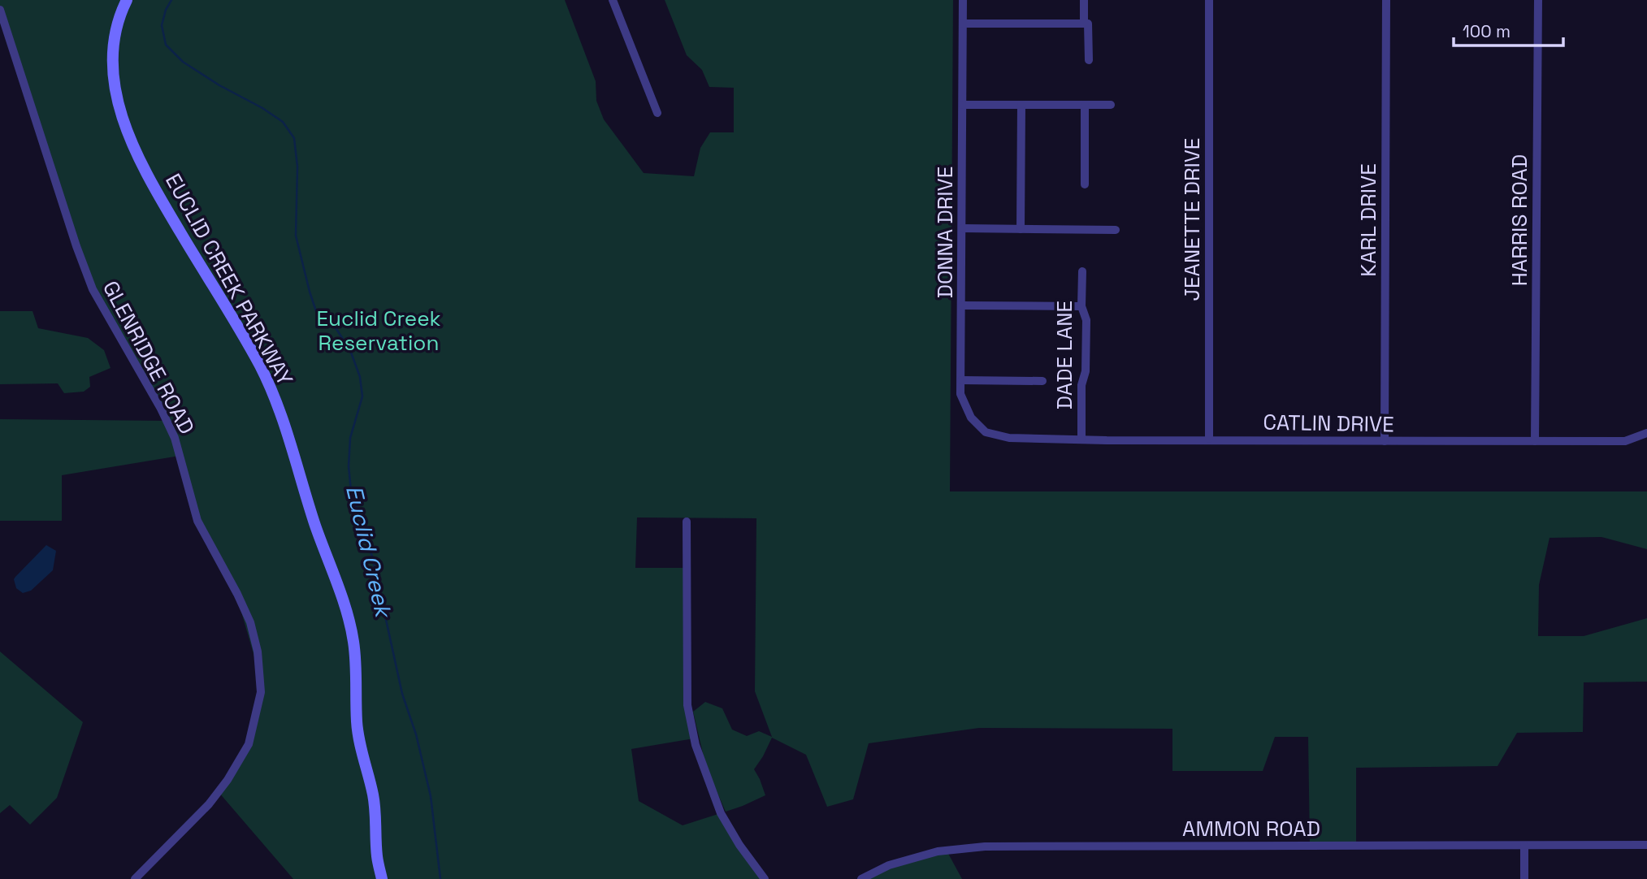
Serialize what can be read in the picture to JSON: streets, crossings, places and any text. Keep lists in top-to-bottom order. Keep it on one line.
{"streets":{"street":["JEANETTE DRIVE","KARL DRIVE","HARRIS ROAD","DONNA DRIVE","EUCLID CREEK PARKWAY","DADE LANE","GLENRIDGE ROAD","CATLIN DRIVE","AMMON ROAD"]},"crossings":[["JEANETTE DRIVE","CATLIN DRIVE"],["KARL DRIVE","CATLIN DRIVE"],["HARRIS ROAD","CATLIN DRIVE"],["DONNA DRIVE","CATLIN DRIVE"],["DADE LANE","CATLIN DRIVE"]],"water":["Euclid Creek"],"parks":["Euclid Creek Reservation"],"scale_bar":"100 m"}
